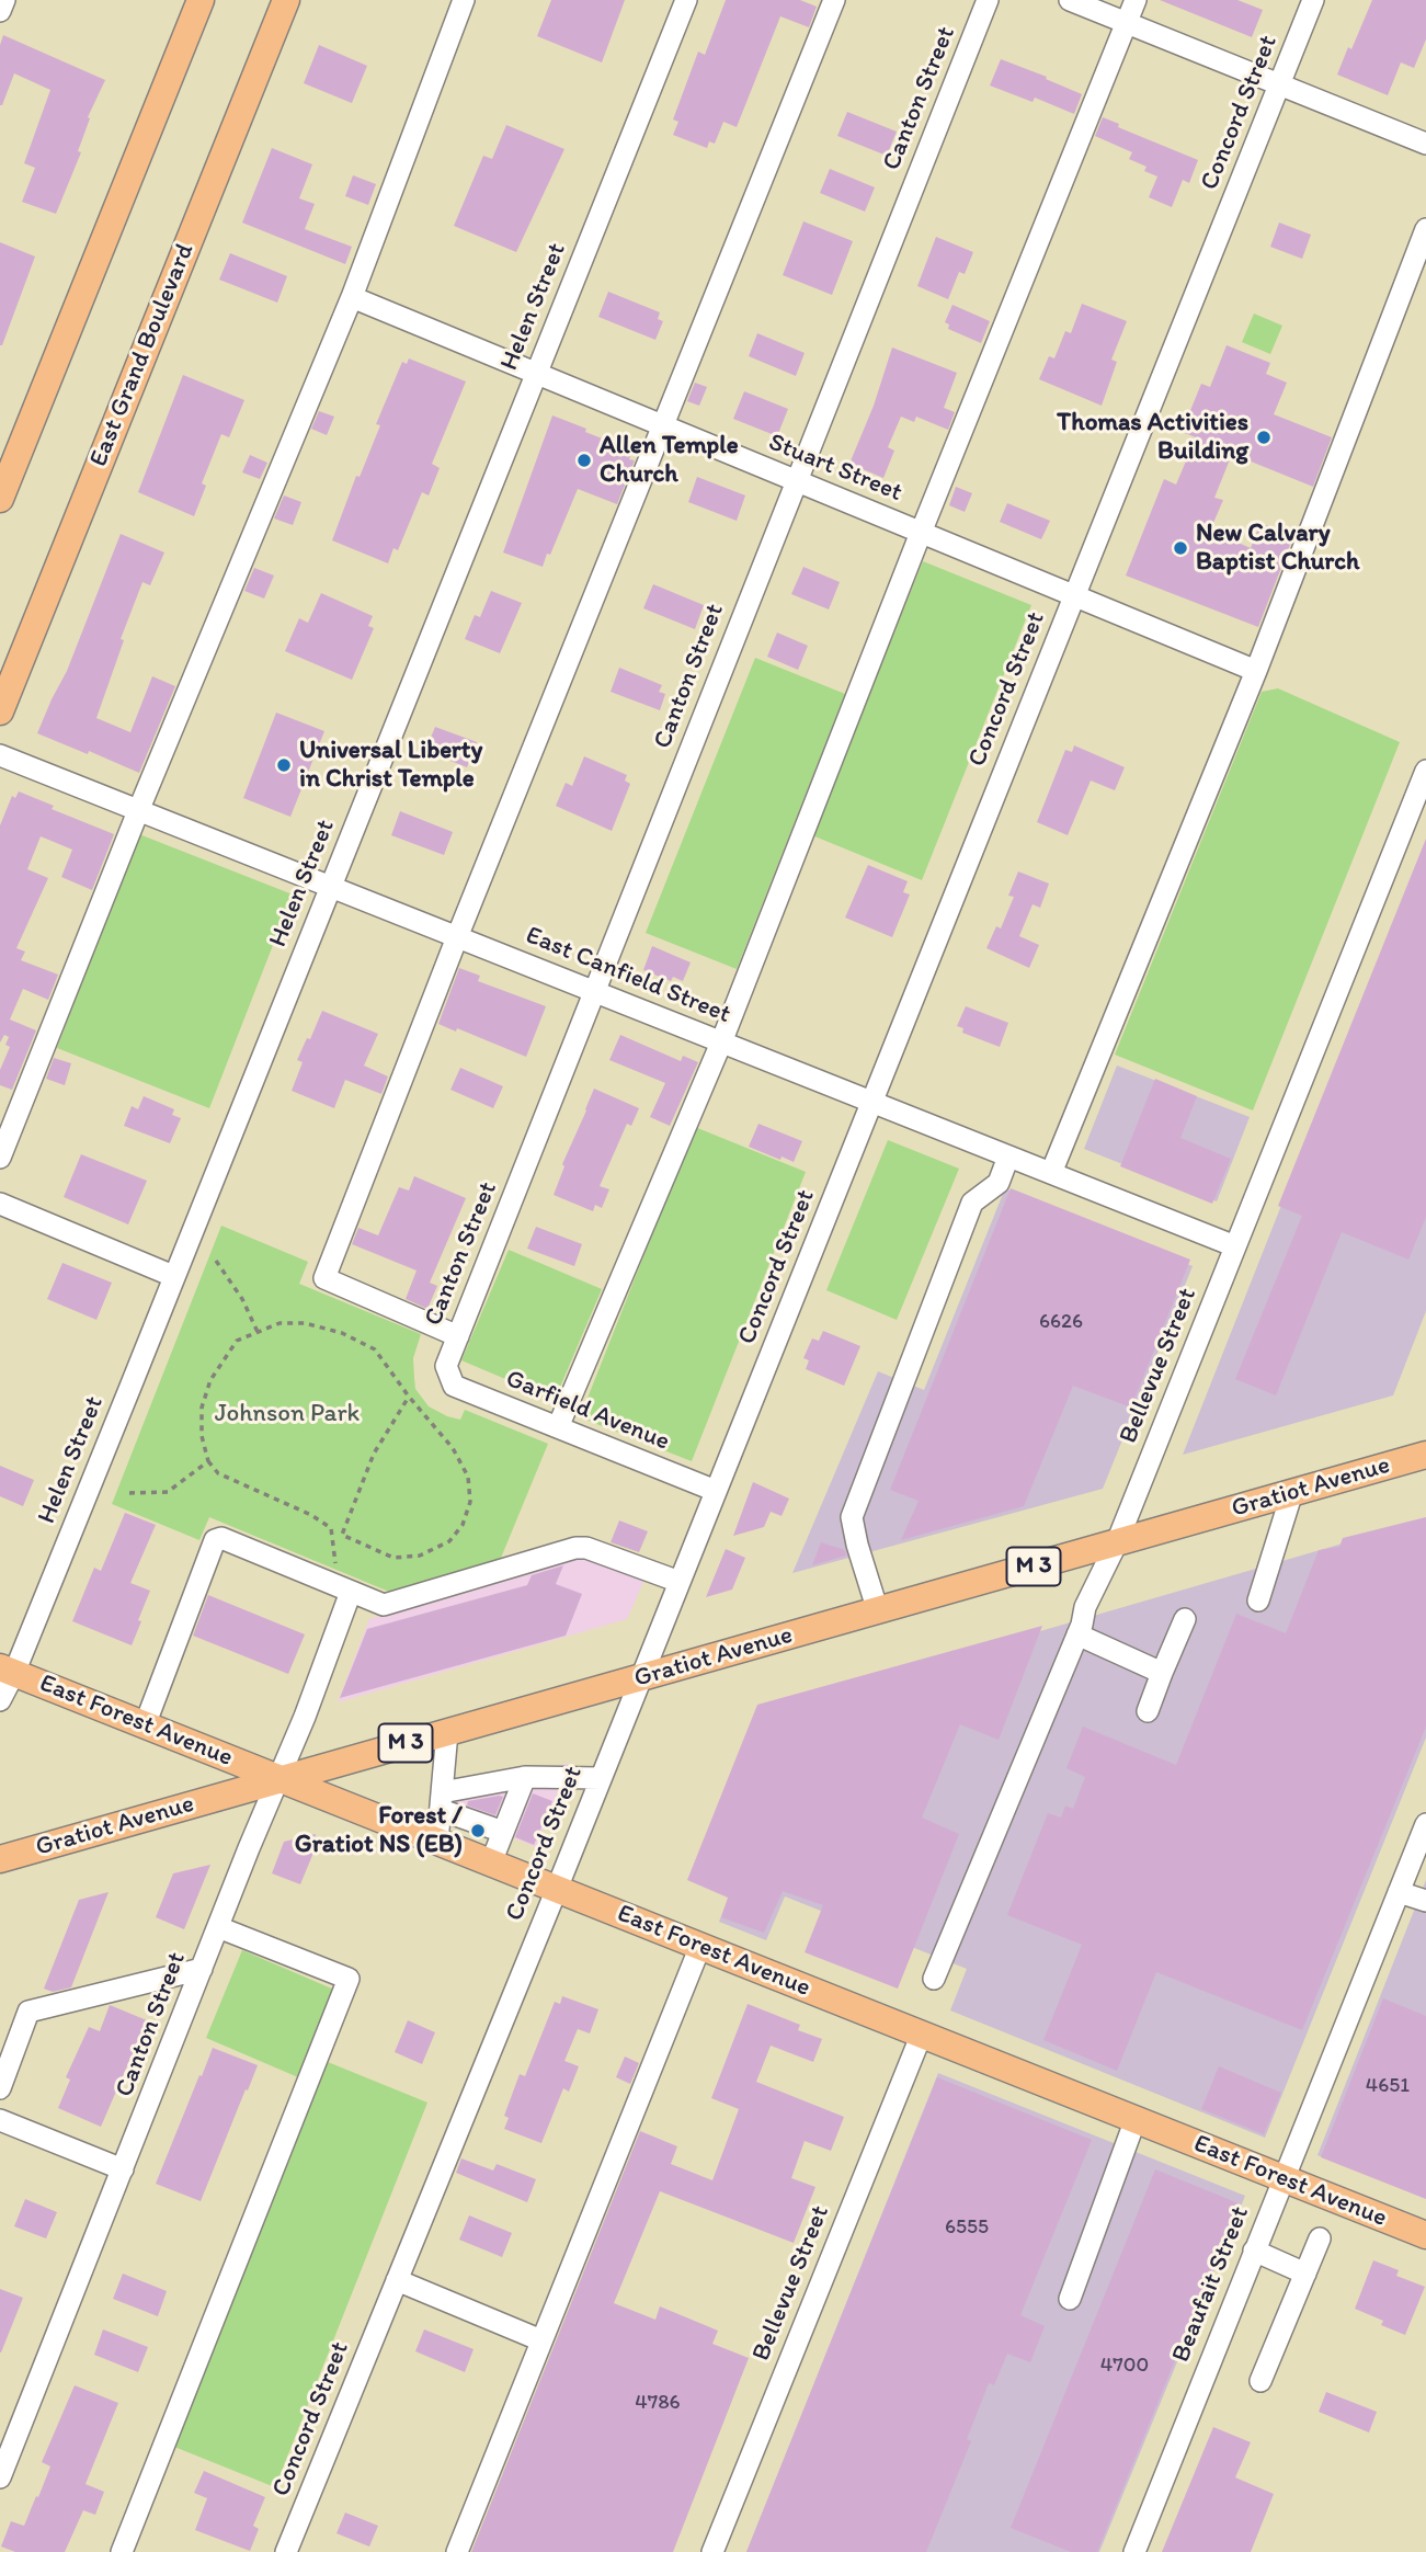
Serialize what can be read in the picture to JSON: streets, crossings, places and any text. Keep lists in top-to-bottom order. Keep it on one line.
{"streets":{"main road":["East Grand Boulevard","Gratiot Avenue","M 3","East Forest Avenue"],"street":["Canton Street","Concord Street","Helen Street","Stuart Street","East Canfield Street","Bellevue Street","Garfield Avenue","Beaufait Street"]},"crossings":[["Canton Street","Stuart Street"],["Canton Street","East Canfield Street"],["Canton Street","Garfield Avenue"],["Canton Street","Gratiot Avenue"],["Canton Street","East Forest Avenue"],["Concord Street","Stuart Street"],["Concord Street","East Canfield Street"],["Concord Street","Garfield Avenue"],["Concord Street","Gratiot Avenue"],["Concord Street","East Forest Avenue"],["Helen Street","Stuart Street"],["Helen Street","East Canfield Street"],["Helen Street","East Forest Avenue"],["East Canfield Street","Bellevue Street"],["Bellevue Street","Gratiot Avenue"],["Bellevue Street","East Forest Avenue"],["Gratiot Avenue","East Forest Avenue"],["East Forest Avenue","Beaufait Street"]],"parks":["Johnson Park"],"places":["Thomas Activities Building","Allen Temple Church","New Calvary Baptist Church","Universal Liberty in Christ Temple","Forest / Gratiot NS (EB)"],"house_numbers":["6626","4651","6555","4700","4786"]}
